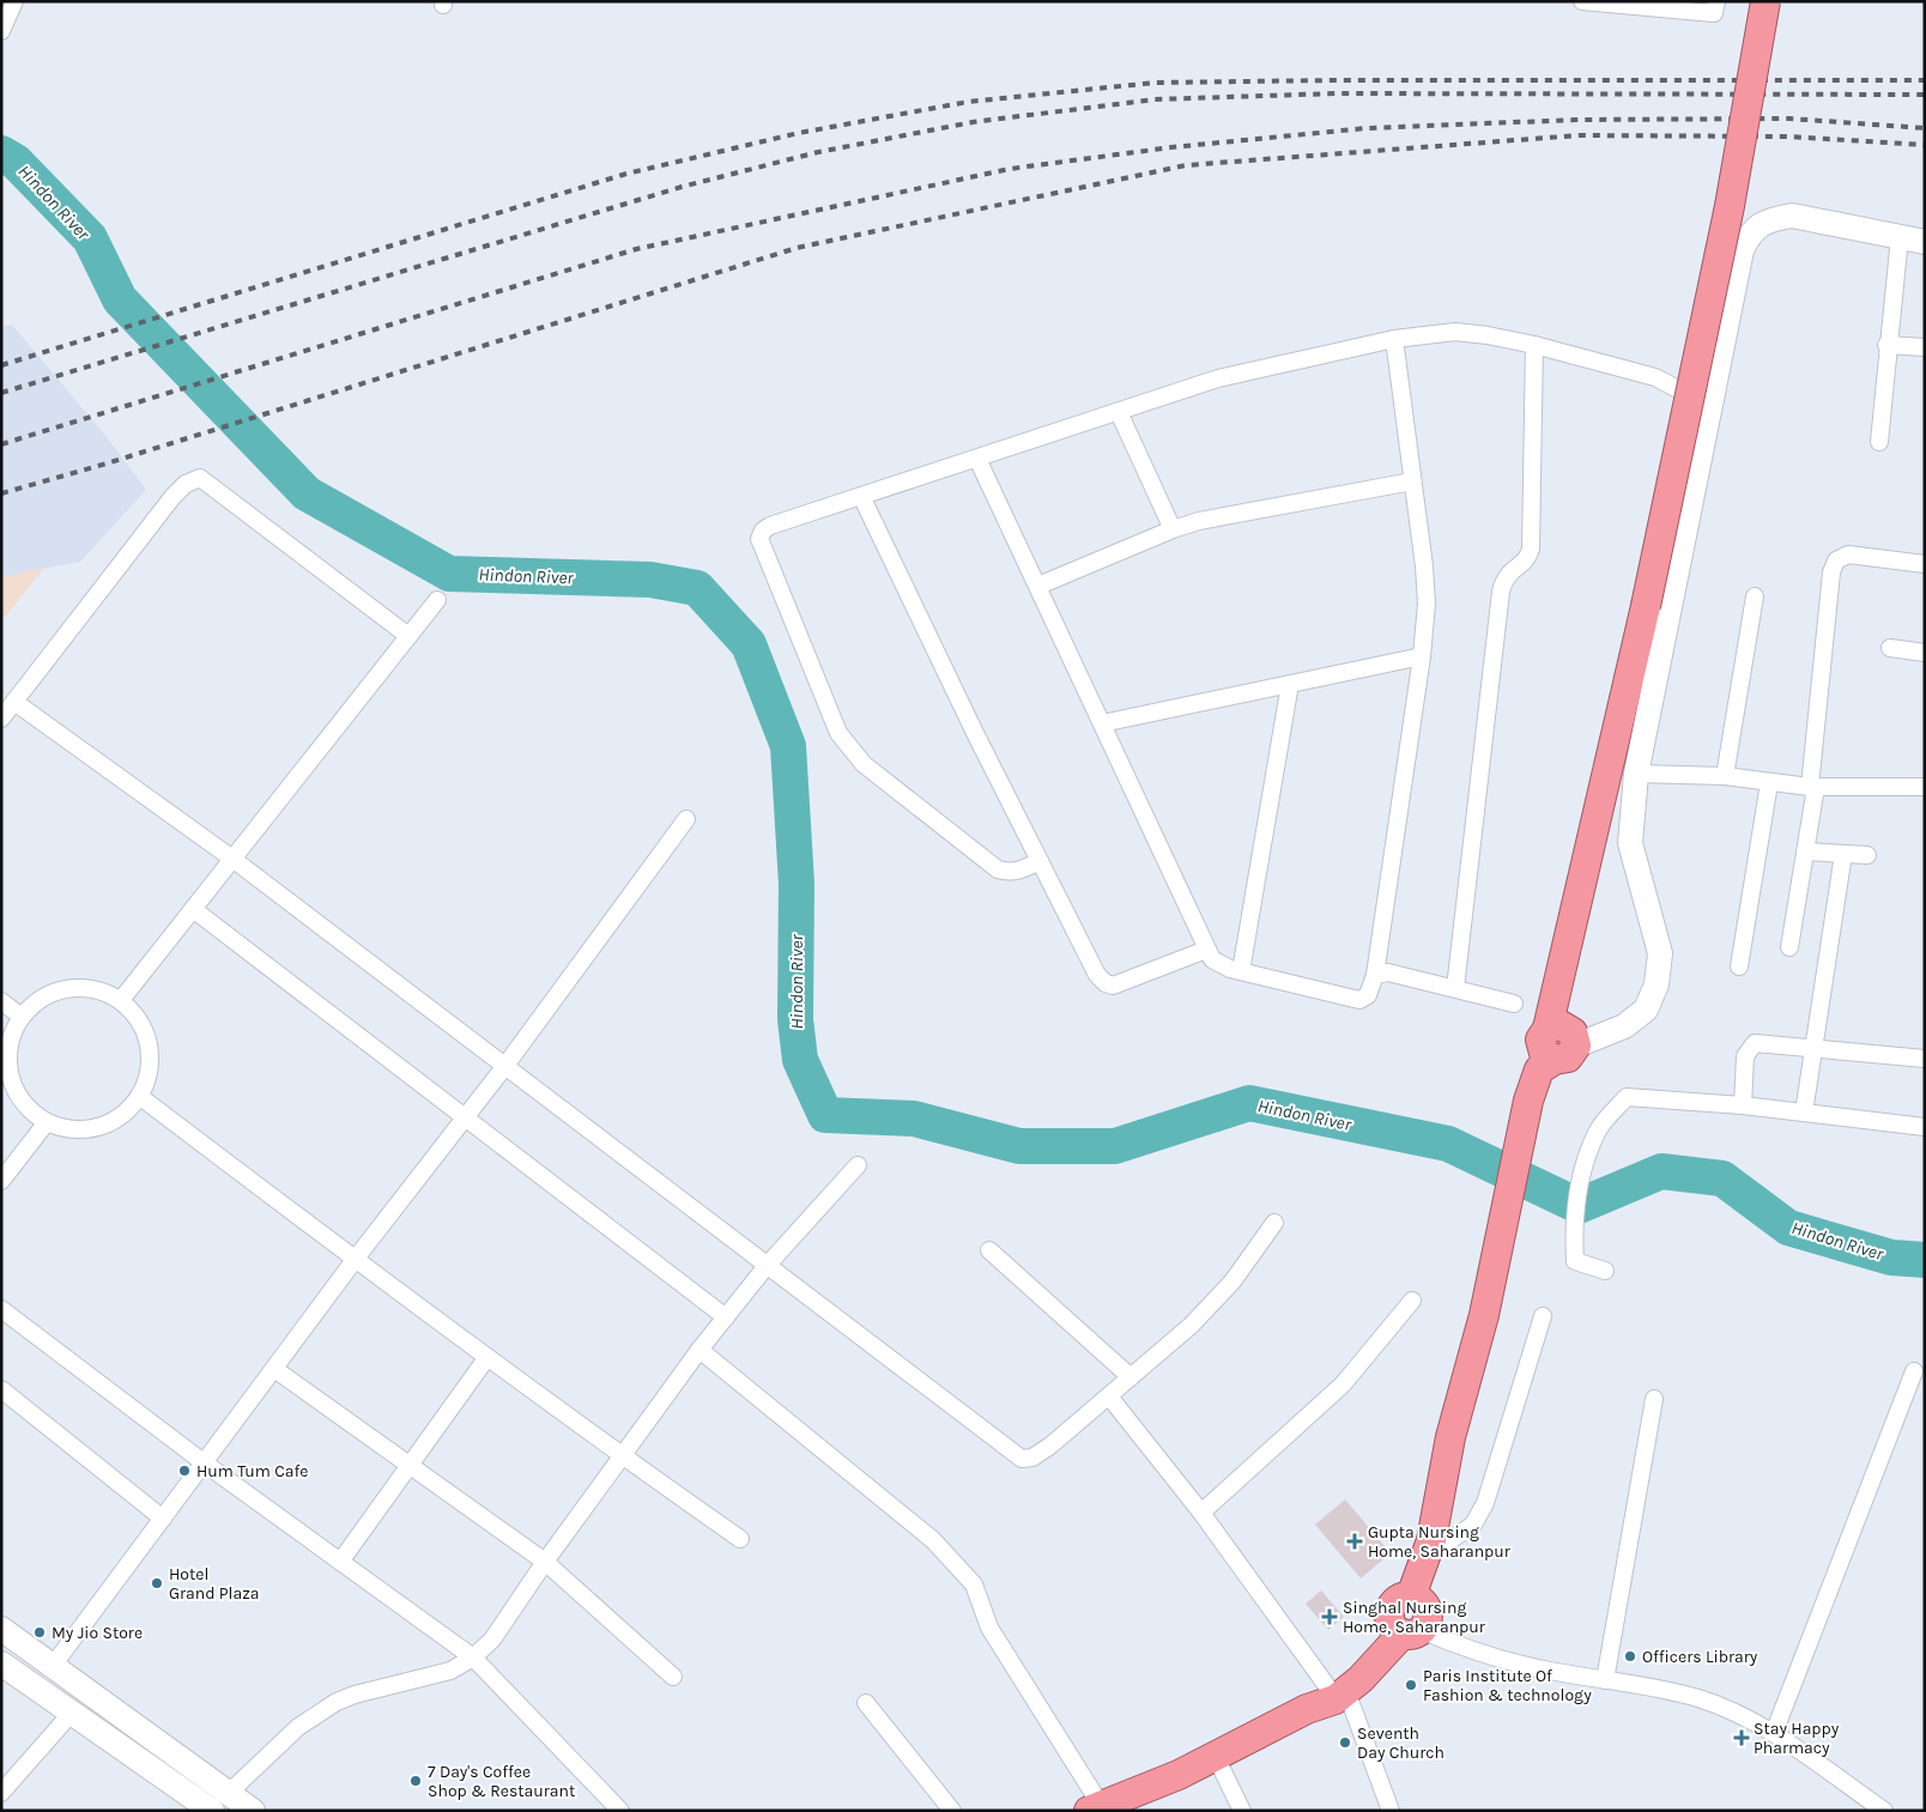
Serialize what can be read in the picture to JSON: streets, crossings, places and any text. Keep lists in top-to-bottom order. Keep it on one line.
{"water":["Hindon River"],"places":{"other":["Hum Tum Cafe","Hotel Grand Plaza","My Jio Store","Officers Library","Paris Institute Of Fashion & technology","Seventh Day Church","7 Day's Coffee Shop & Restaurant"],"health":["Gupta Nursing Home, Saharanpur","Singhal Nursing Home, Saharanpur","Stay Happy Pharmacy"]}}
